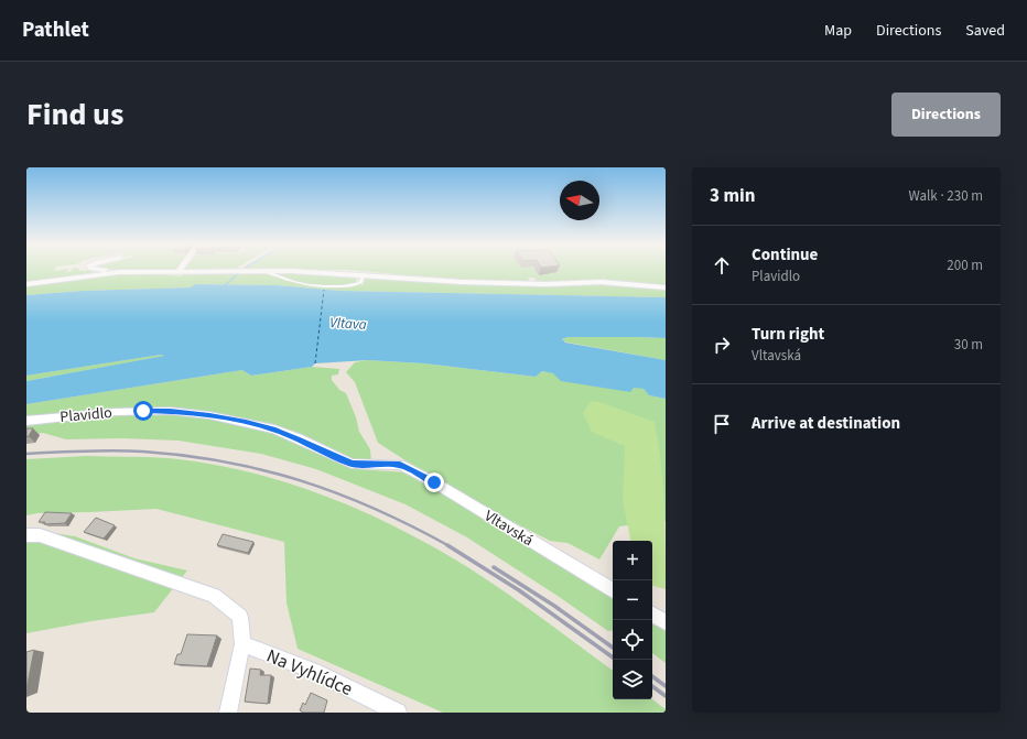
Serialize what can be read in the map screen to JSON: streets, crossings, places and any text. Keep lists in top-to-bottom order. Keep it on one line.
{"streets":{"street":["Plavidlo","Vltavská","Na Vyhlídce"]},"crossings":[["Plavidlo","Vltavská"]],"water":["Vltava"],"north":"left","page":{"header":"Pathlet","nav":["Map","Directions","Saved"],"title":"Find us","buttons":"Directions","heading":["3 min","Walk · 230 m"],"list":[["Continue","Plavidlo","200 m"],["Turn right","Vltavská","30 m"],"Arrive at destination"],"map_buttons":["+","−"]}}
